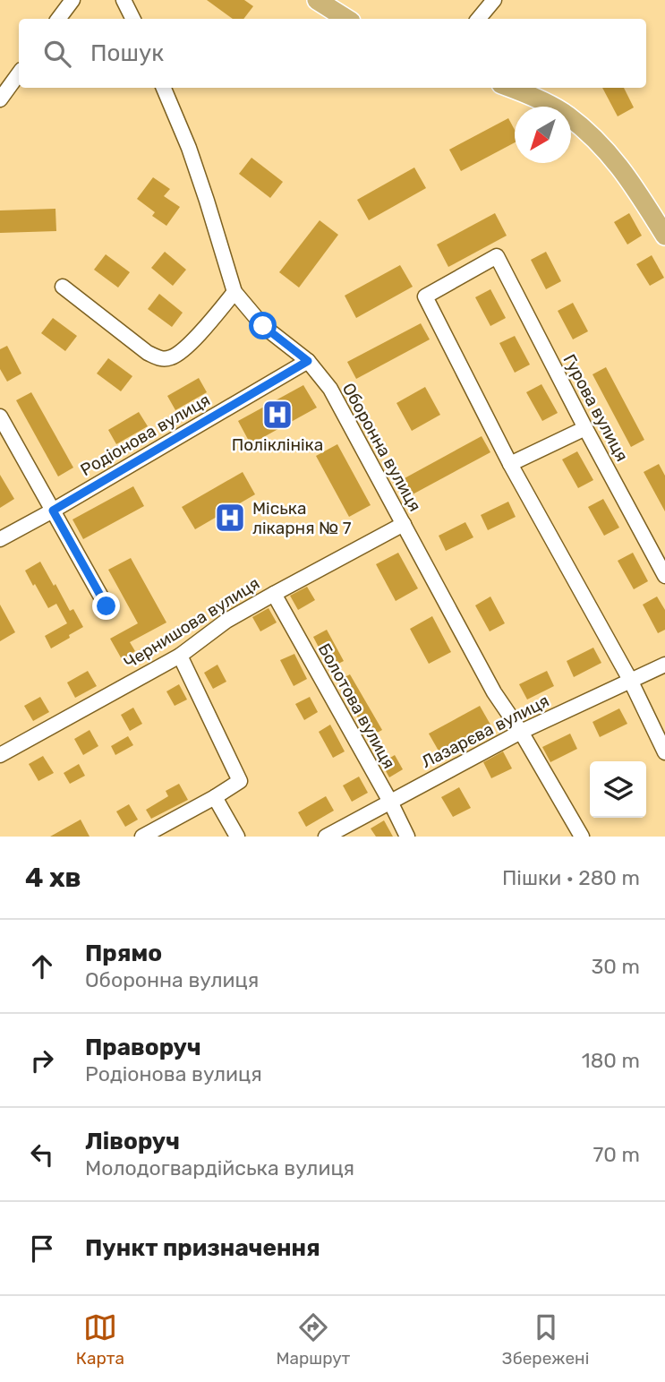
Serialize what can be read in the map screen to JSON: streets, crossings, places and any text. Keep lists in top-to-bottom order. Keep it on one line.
{"streets":{"street":["Гурова вулиця","Родіонова вулиця","Оборонна вулиця","Чернишова вулиця","Болотова вулиця","Лазарєва вулиця"]},"crossings":[["Родіонова вулиця","Оборонна вулиця"],["Оборонна вулиця","Чернишова вулиця"],["Оборонна вулиця","Лазарєва вулиця"],["Чернишова вулиця","Болотова вулиця"],["Болотова вулиця","Лазарєва вулиця"]],"places":{"hospital":["Поліклініка","Міська лікарня № 7"]},"north":"bottom left","page":{"search":"Пошук","heading":["4 хв","Пішки · 280 m"],"list":[["Прямо","Оборонна вулиця","30 m"],["Праворуч","Родіонова вулиця","180 m"],["Ліворуч","Молодогвардійська вулиця","70 m"],"Пункт призначення"],"nav":["Карта","Маршрут","Збережені"]}}
